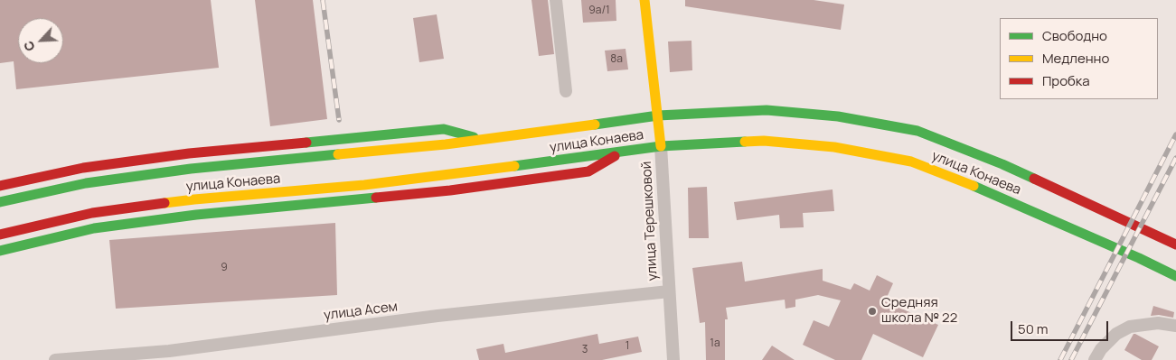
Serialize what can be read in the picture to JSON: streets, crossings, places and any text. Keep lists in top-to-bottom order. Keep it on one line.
{"streets":{"main road":["улица Конаева","улица Терешковой"],"street":["улица Асем"]},"crossings":[["улица Конаева","улица Терешковой"],["улица Терешковой","улица Асем"]],"places":["Средняя школа № 22"],"house_numbers":["9а/1","8а","9","1а","1","3"],"legend":["Свободно","Медленно","Пробка"],"scale_bar":"50 m","north":"bottom left"}
